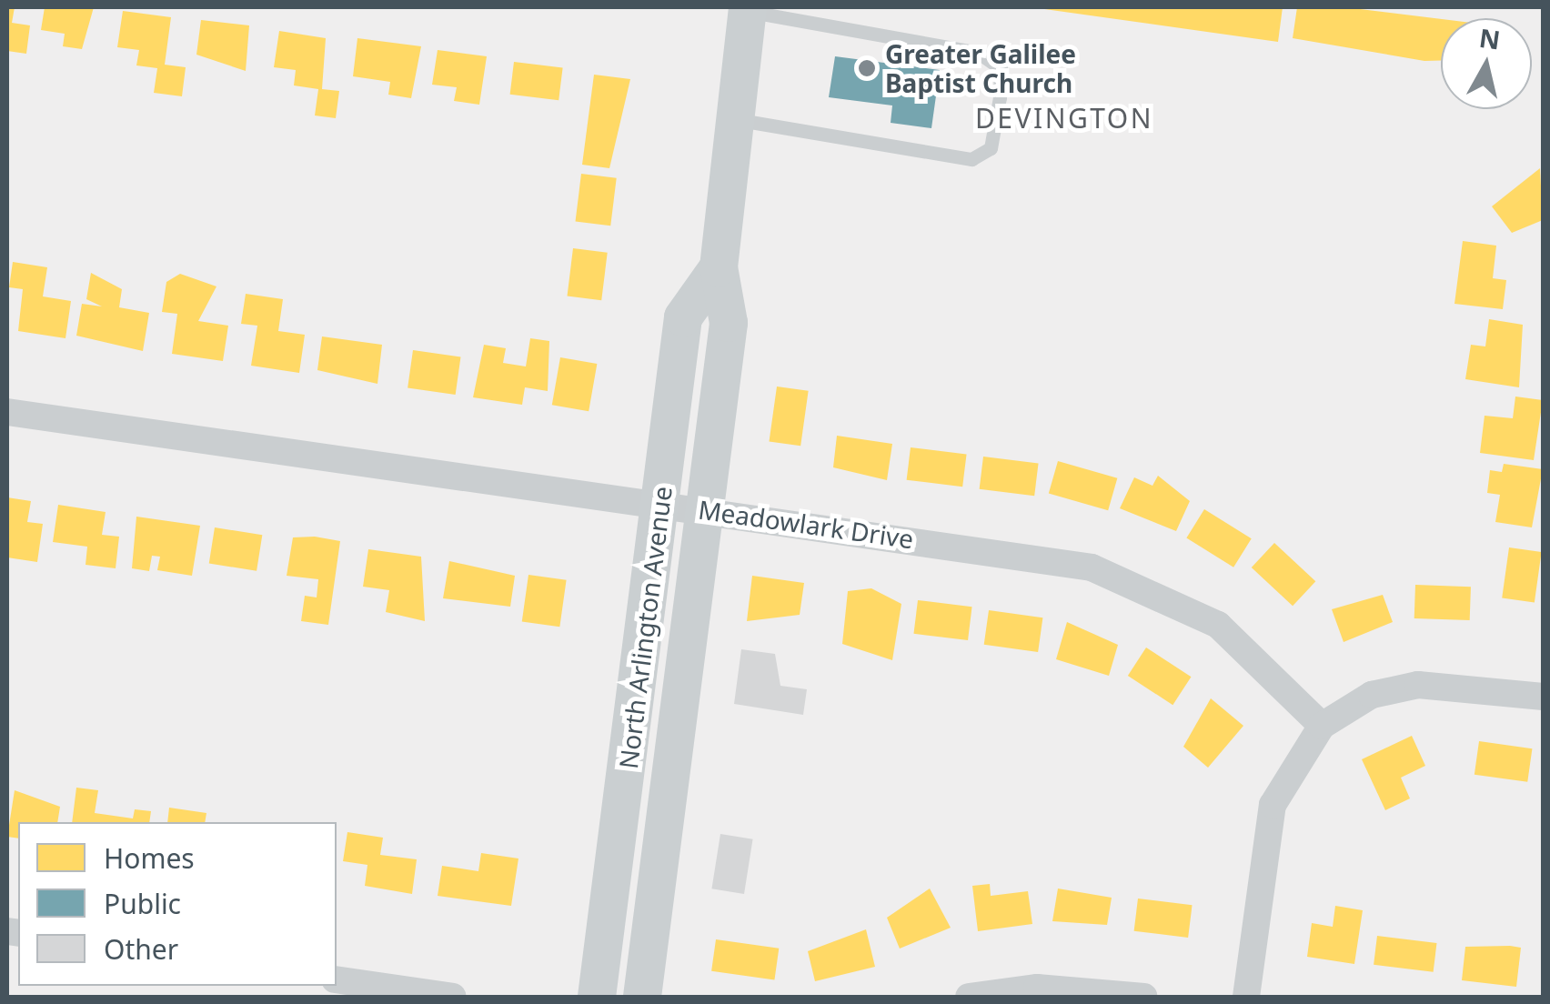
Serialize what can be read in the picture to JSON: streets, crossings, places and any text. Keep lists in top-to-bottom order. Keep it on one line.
{"streets":{"main road":["North Arlington Avenue"],"street":["Meadowlark Drive"]},"crossings":[["Meadowlark Drive","North Arlington Avenue"]],"districts":["DEVINGTON"],"places":["Greater Galilee Baptist Church"],"legend":["Homes","Public","Other"],"north":"top"}
